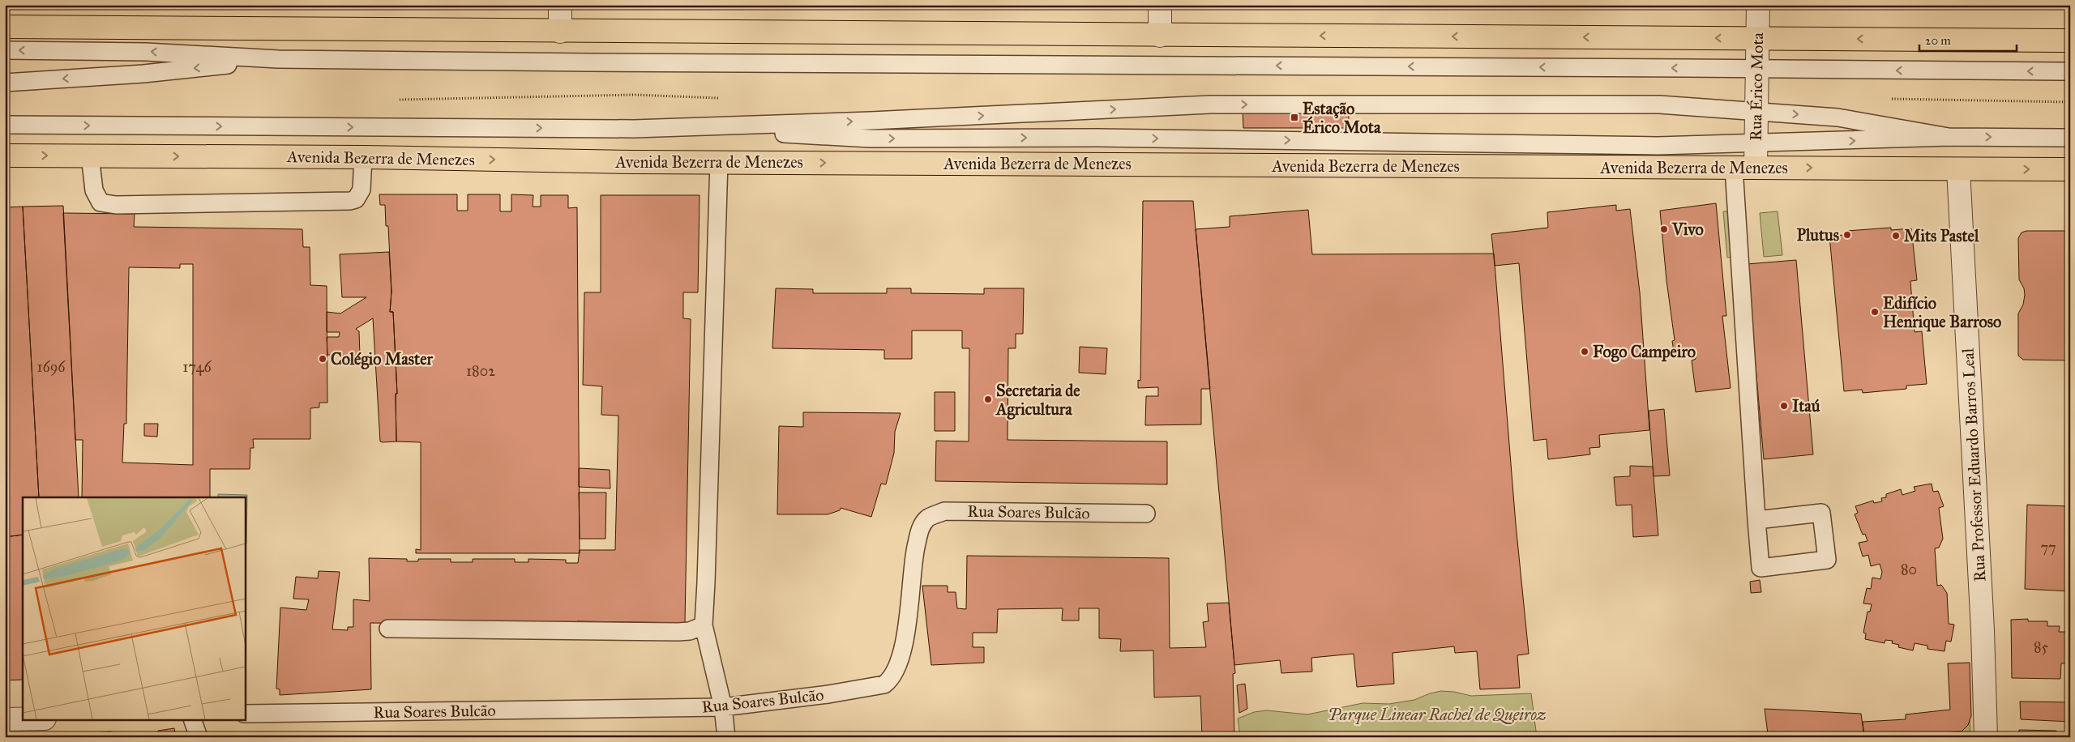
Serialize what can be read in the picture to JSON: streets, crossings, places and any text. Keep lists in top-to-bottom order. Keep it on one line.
{"streets":{"main road":["Avenida Bezerra de Menezes"],"street":["Rua Érico Mota","Rua Professor Eduardo Barros Leal"],"lane":["Rua Soares Bulcão"]},"crossings":[["Rua Érico Mota","Avenida Bezerra de Menezes"],["Avenida Bezerra de Menezes","Rua Professor Eduardo Barros Leal"]],"parks":["Parque Linear Rachel de Queiroz"],"places":{"transit":["Estação Érico Mota"],"other":["Vivo","Plutus","Mits Pastel","Edifício Henrique Barroso","Fogo Campeiro","Colégio Master","Secretaria de Agricultura","Itaú"]},"house_numbers":["1696","1746","1802","77","80","85"],"scale_bar":"20 m"}
